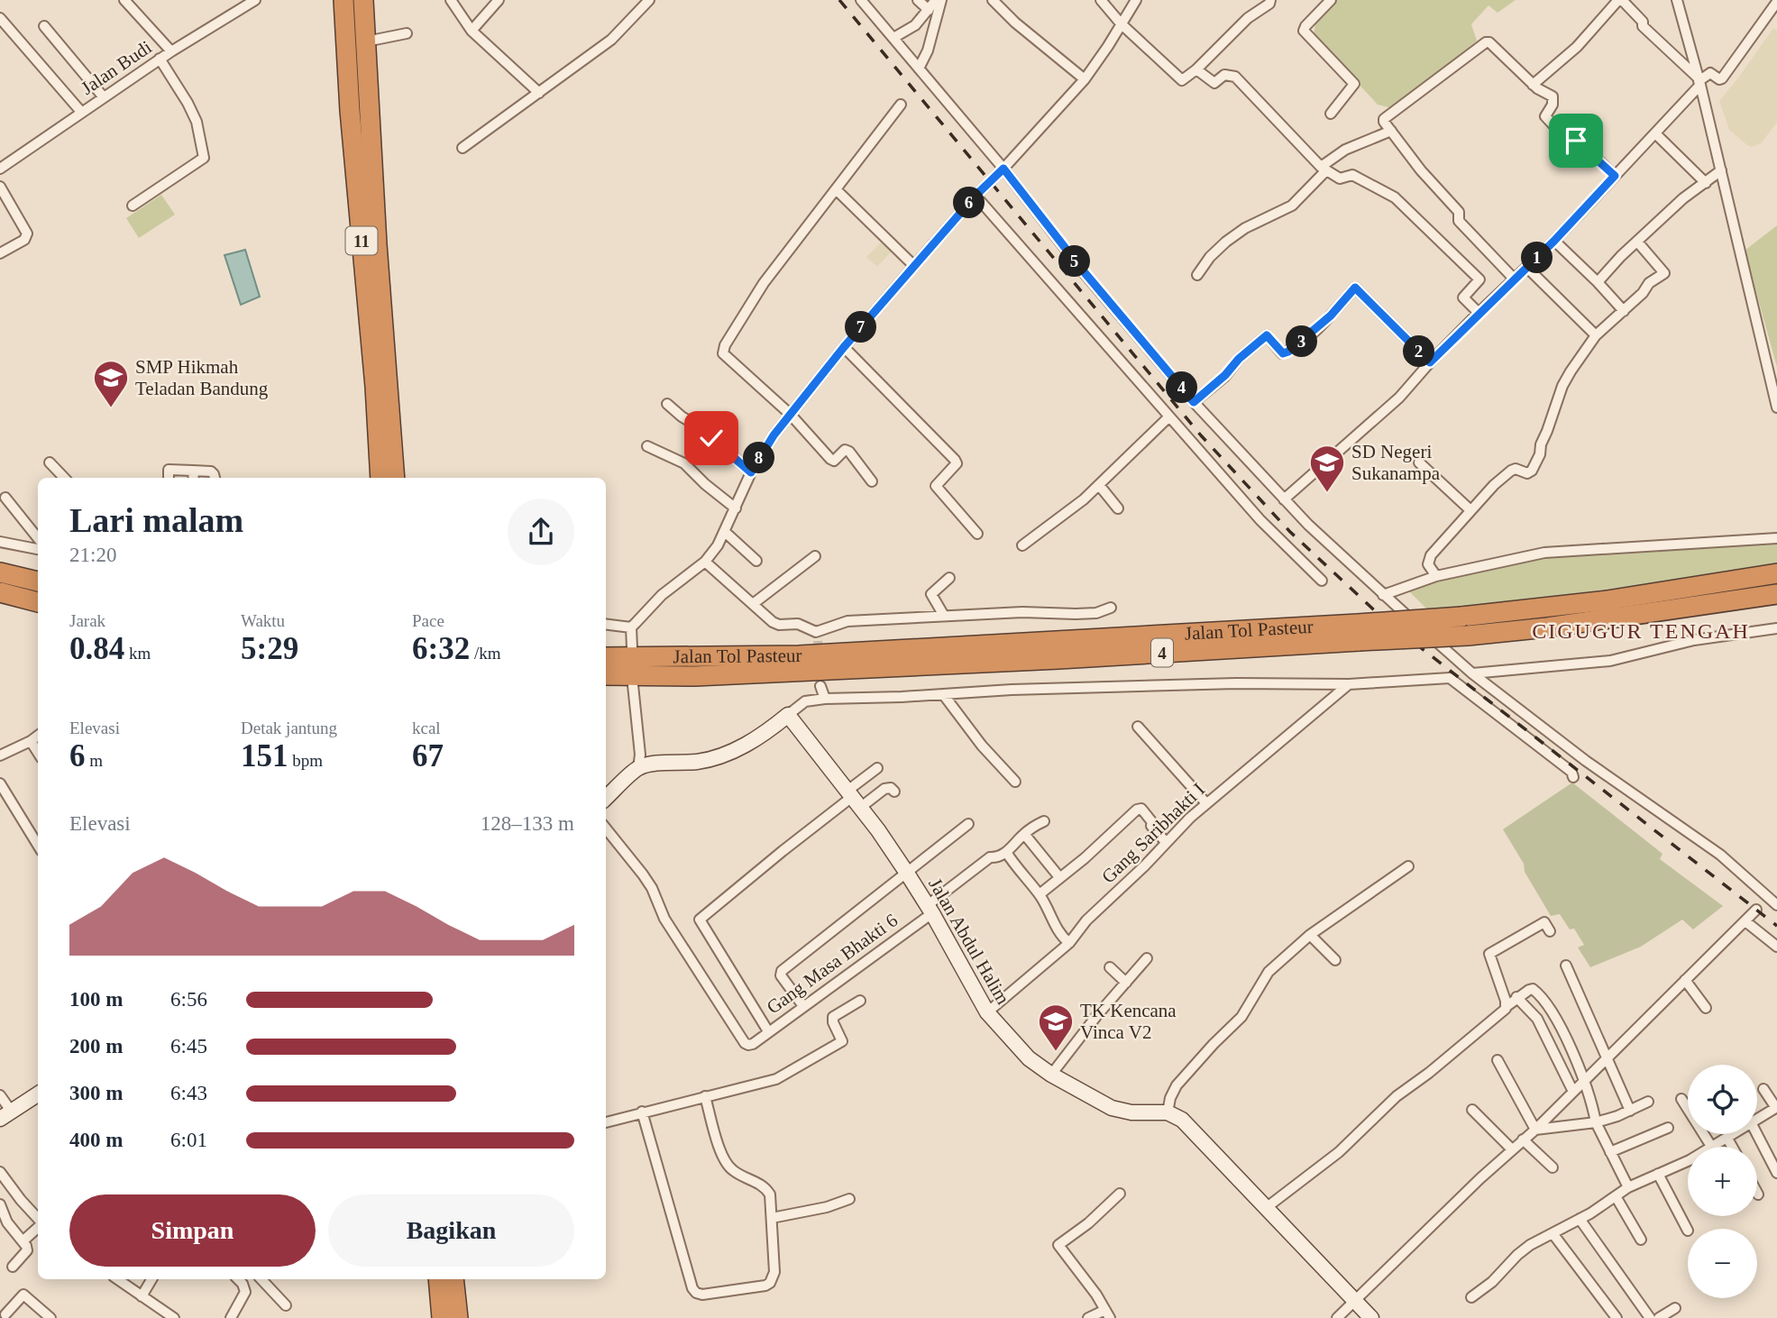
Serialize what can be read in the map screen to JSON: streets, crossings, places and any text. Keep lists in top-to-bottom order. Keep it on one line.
{"streets":{"highway":["11","Jalan Tol Pasteur","4"],"street":["Jalan Budi","Gang Saribhakti I","Jalan Abdul Halim","Gang Masa Bhakti 6"]},"crossings":[["Gang Saribhakti I","Jalan Abdul Halim"],["Jalan Abdul Halim","Gang Masa Bhakti 6"]],"districts":["CIGUGUR TENGAH"],"places":{"school or university":["SMP Hikmah Teladan Bandung","SD Negeri Sukanampa","TK Kencana Vinca V2"]},"page":{"pins":["6","1","5","7","3","2","4","8"],"heading":["Lari malam","21:20"],"stats":[["Jarak","0.84 km"],["Waktu","5:29"],["Pace","6:32 /km"],["Elevasi","6 m"],["Detak jantung","151 bpm"],["kcal","67"]],"chart":["Elevasi","128–133 m"],"list":[{"name":"100 m","note":"6:56"},{"name":"200 m","note":"6:45"},{"name":"300 m","note":"6:43"},{"name":"400 m","note":"6:01"}],"map_buttons":["+","−"],"buttons":["Simpan","Bagikan"]}}
